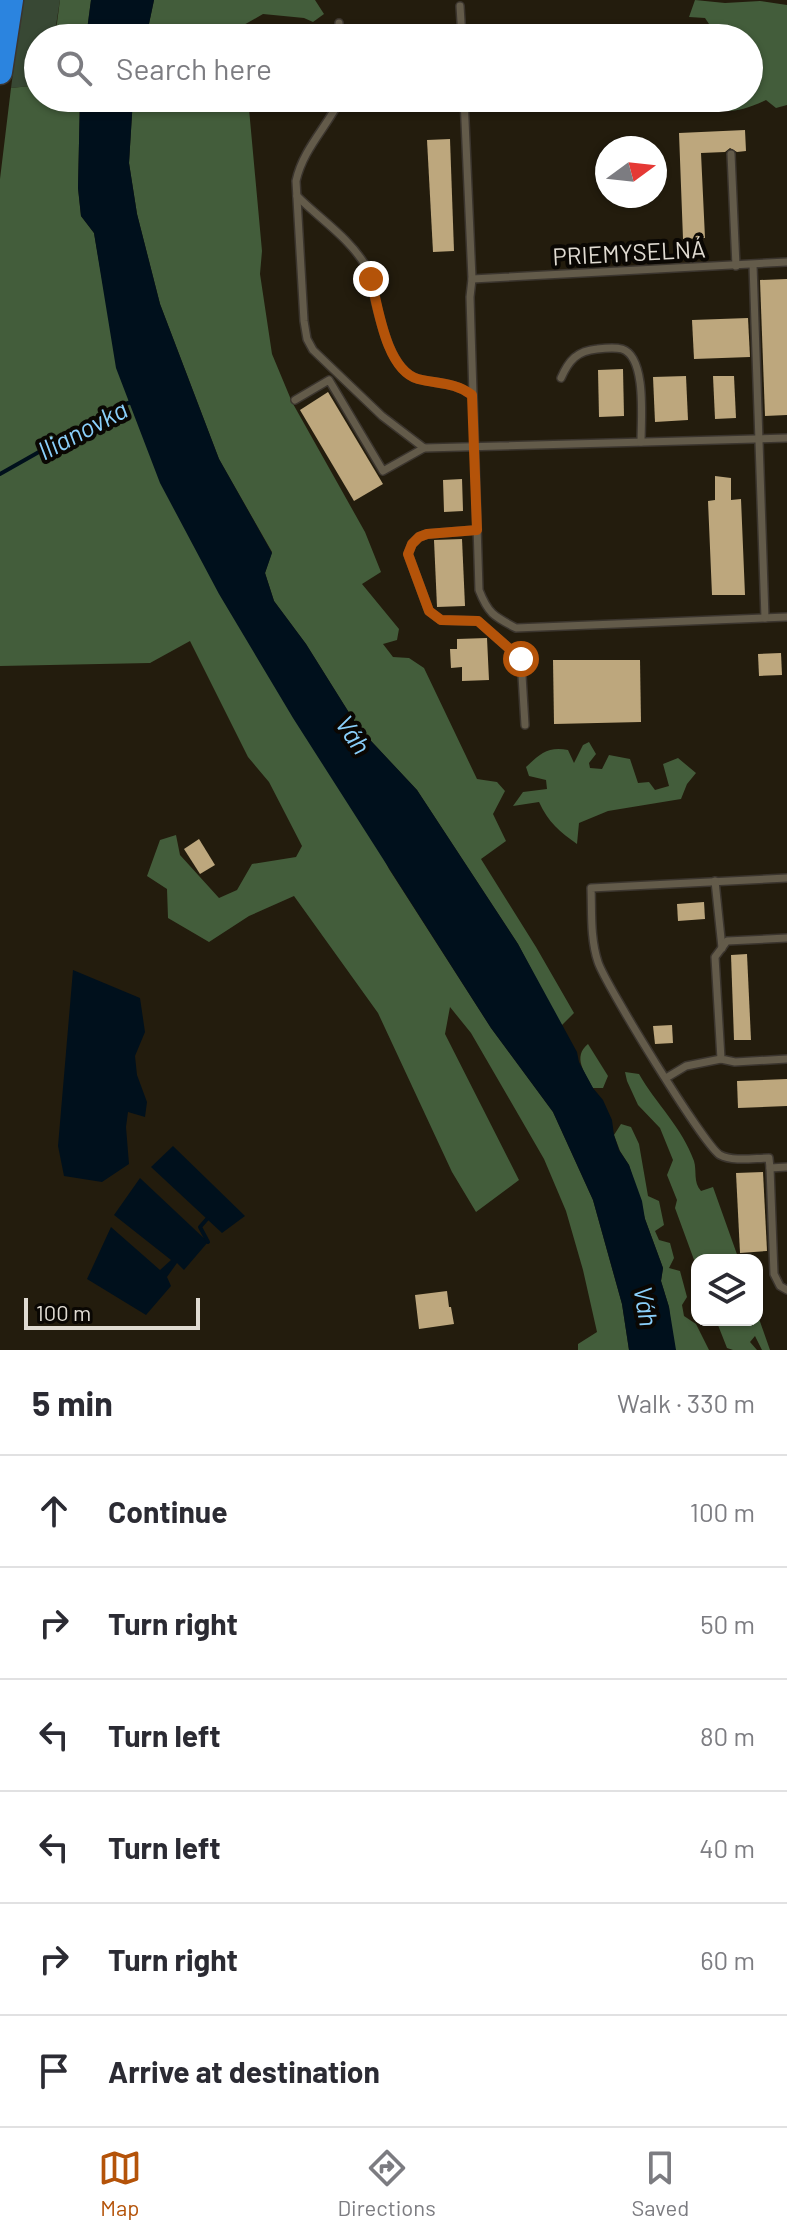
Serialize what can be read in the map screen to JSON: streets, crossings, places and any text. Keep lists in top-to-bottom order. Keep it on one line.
{"streets":{"lane":["PRIEMYSELNÁ"]},"water":["Ilianovka","Váh"],"scale_bar":"100 m","north":"right","page":{"search":"Search here","scale":"100 m","heading":["5 min","Walk · 330 m"],"list":[["Continue","100 m"],["Turn right","50 m"],["Turn left","80 m"],["Turn left","40 m"],["Turn right","60 m"],"Arrive at destination"],"nav":["Map","Directions","Saved"]}}
